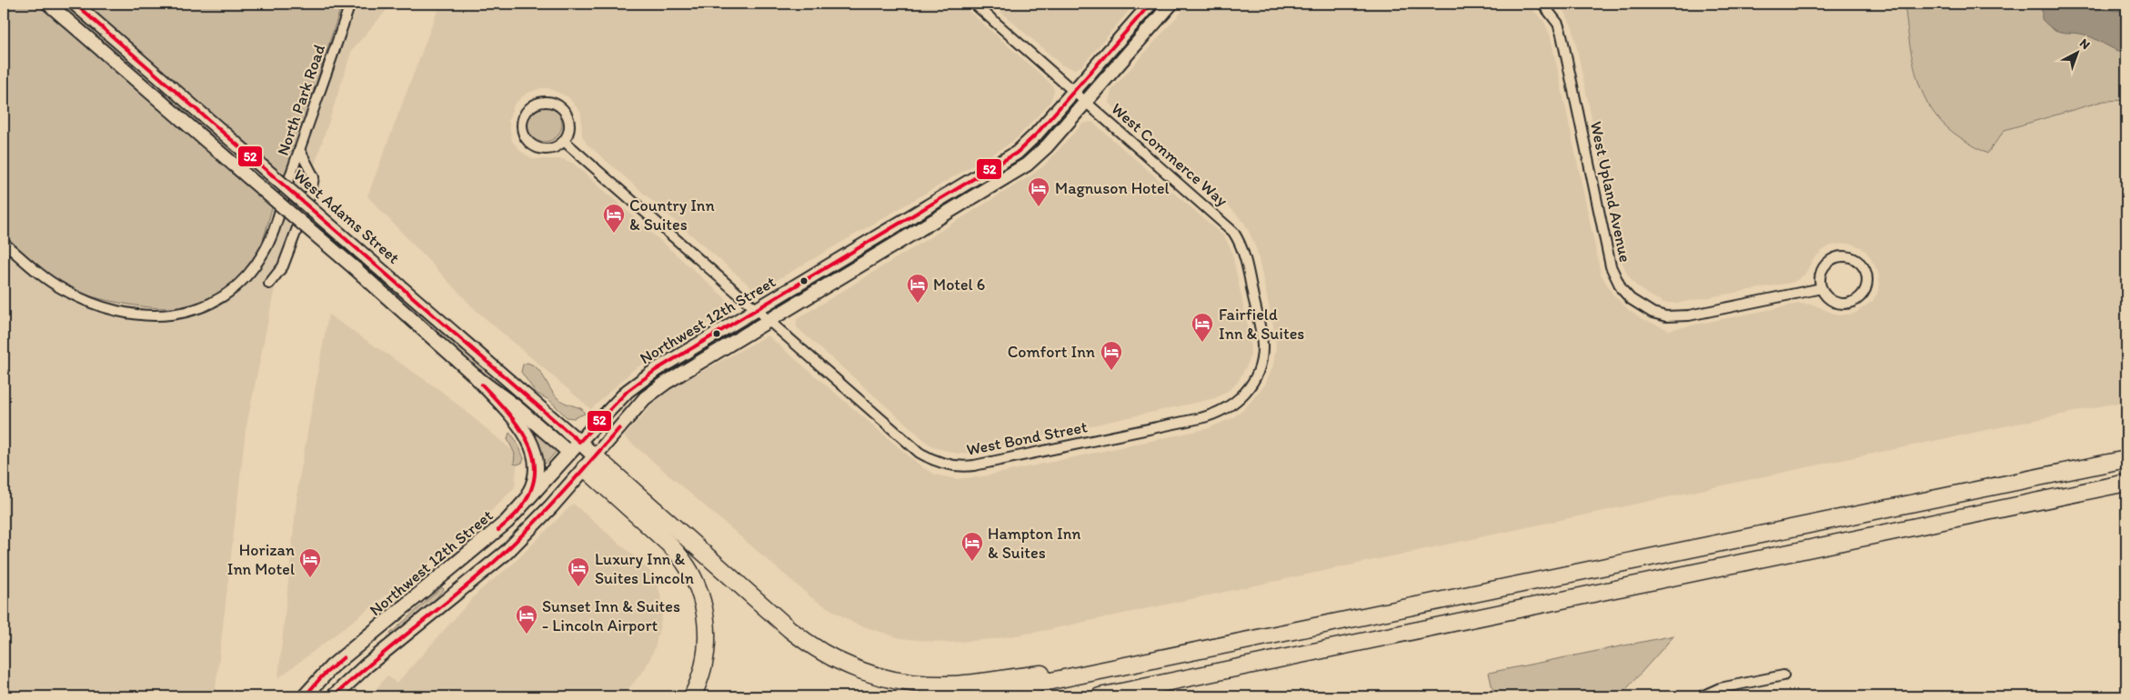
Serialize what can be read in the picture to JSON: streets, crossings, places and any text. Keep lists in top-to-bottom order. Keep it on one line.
{"streets":{"main road":["West Adams Street","Northwest 12th Street"],"street":["North Park Road","West Commerce Way","West Upland Avenue","West Bond Street"]},"crossings":[["West Commerce Way","Northwest 12th Street"],["West Commerce Way","West Bond Street"],["West Adams Street","Northwest 12th Street"],["Northwest 12th Street","West Bond Street"]],"places":{"hotel":["Magnuson Hotel","Country Inn & Suites","Motel 6","Fairfield Inn & Suites","Comfort Inn","Hampton Inn & Suites","Horizan Inn Motel","Luxury Inn & Suites Lincoln","Sunset Inn & Suites - Lincoln Airport"]},"lines":["transit line 52"],"north":"top right"}
